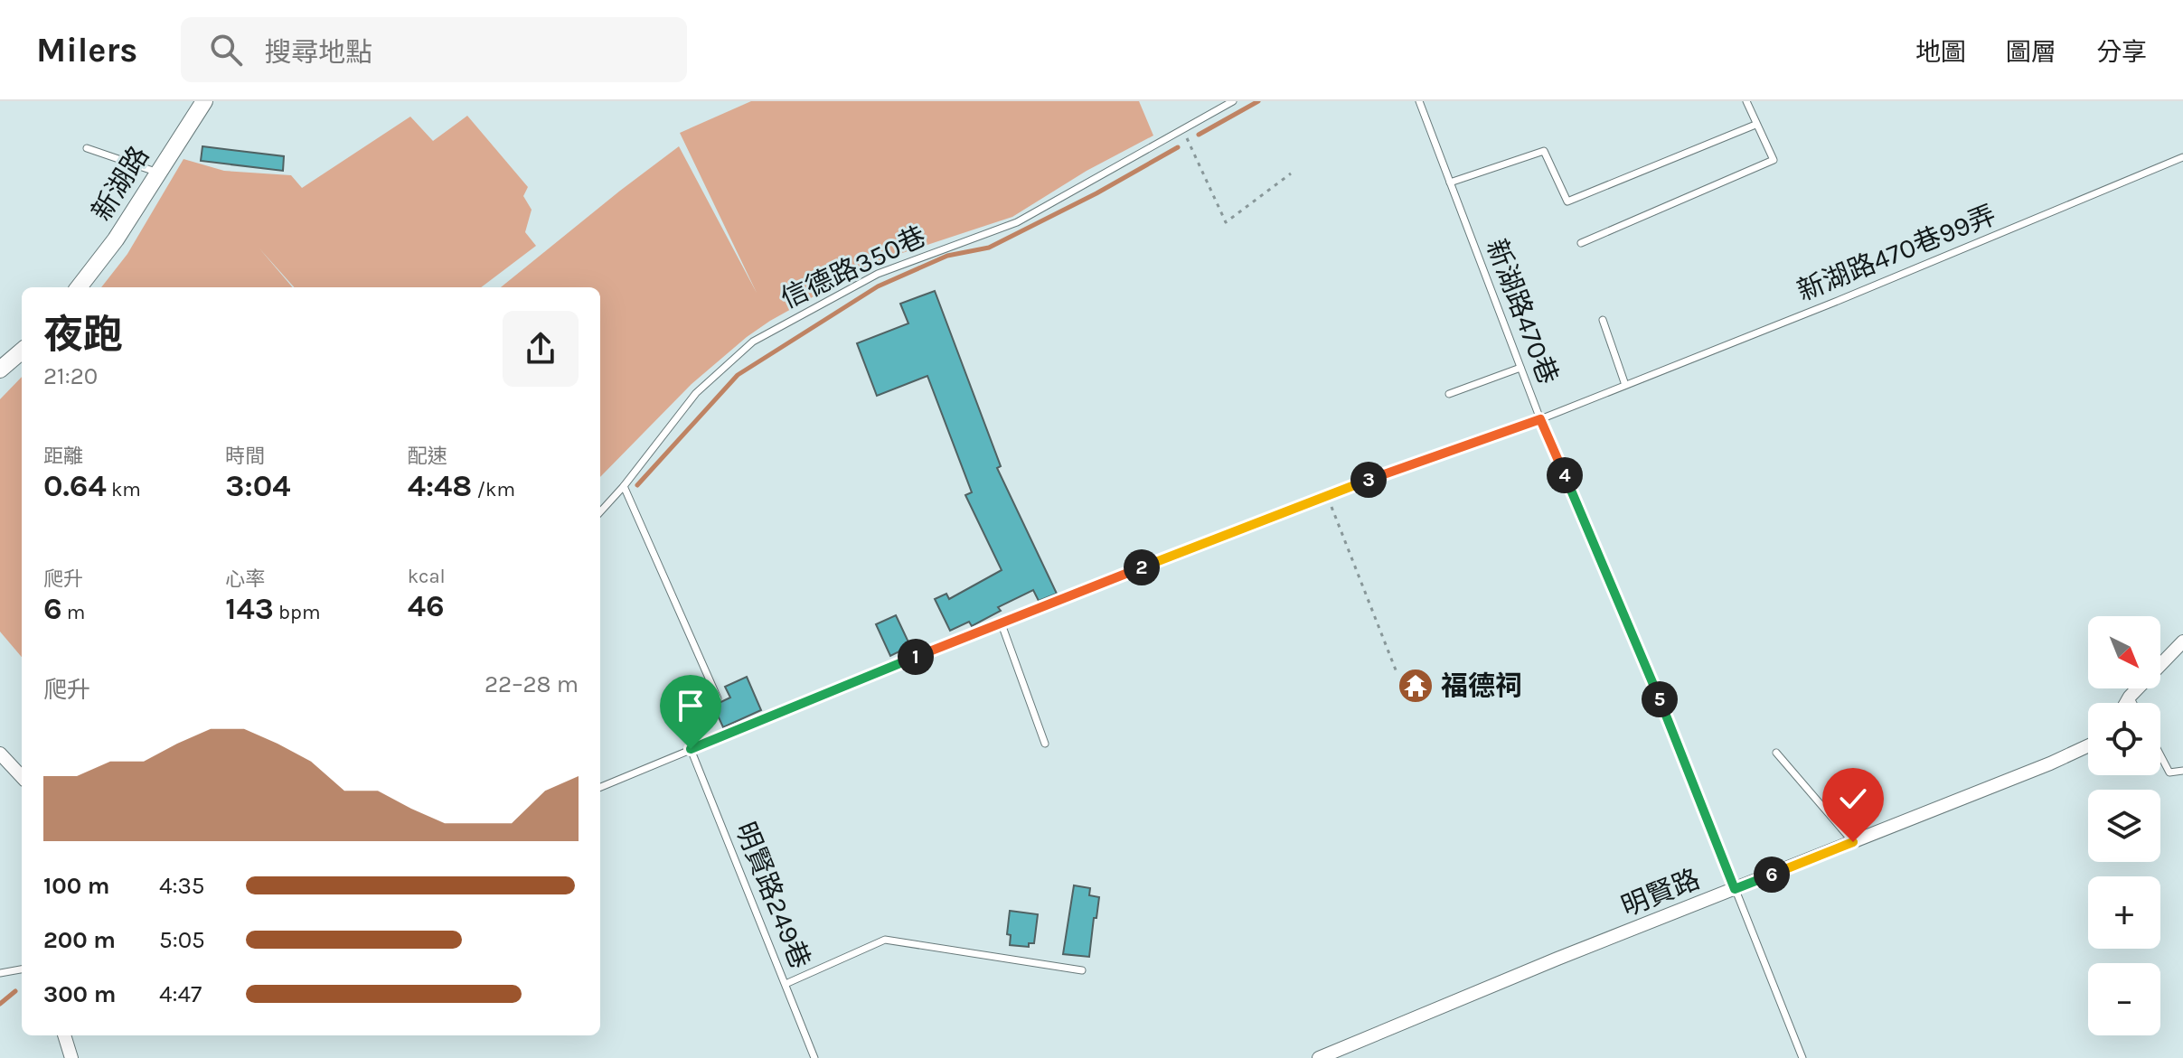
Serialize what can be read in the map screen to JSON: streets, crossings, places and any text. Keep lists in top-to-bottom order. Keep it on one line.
{"streets":{"street":["新湖路","明賢路"],"lane":["新湖路470巷99弄","信德路350巷","新湖路470巷","明賢路249巷"]},"crossings":[["新湖路470巷99弄","新湖路470巷"],["新湖路470巷99弄","明賢路249巷"],["新湖路470巷","明賢路"]],"places":{"temple":["福德祠"]},"north":"bottom right","page":{"header":"Milers","search":"搜尋地點","nav":["地圖","圖層","分享"],"heading":["夜跑","21:20"],"stats":[["距離","0.64 km"],["時間","3:04"],["配速","4:48 /km"],["爬升","6 m"],["心率","143 bpm"],["kcal","46"]],"pins":["4","3","2","1","5","6"],"map_buttons":["+","−"],"chart":["爬升","22–28 m"],"list":[{"name":"100 m","note":"4:35"},{"name":"200 m","note":"5:05"},{"name":"300 m","note":"4:47"}]}}
